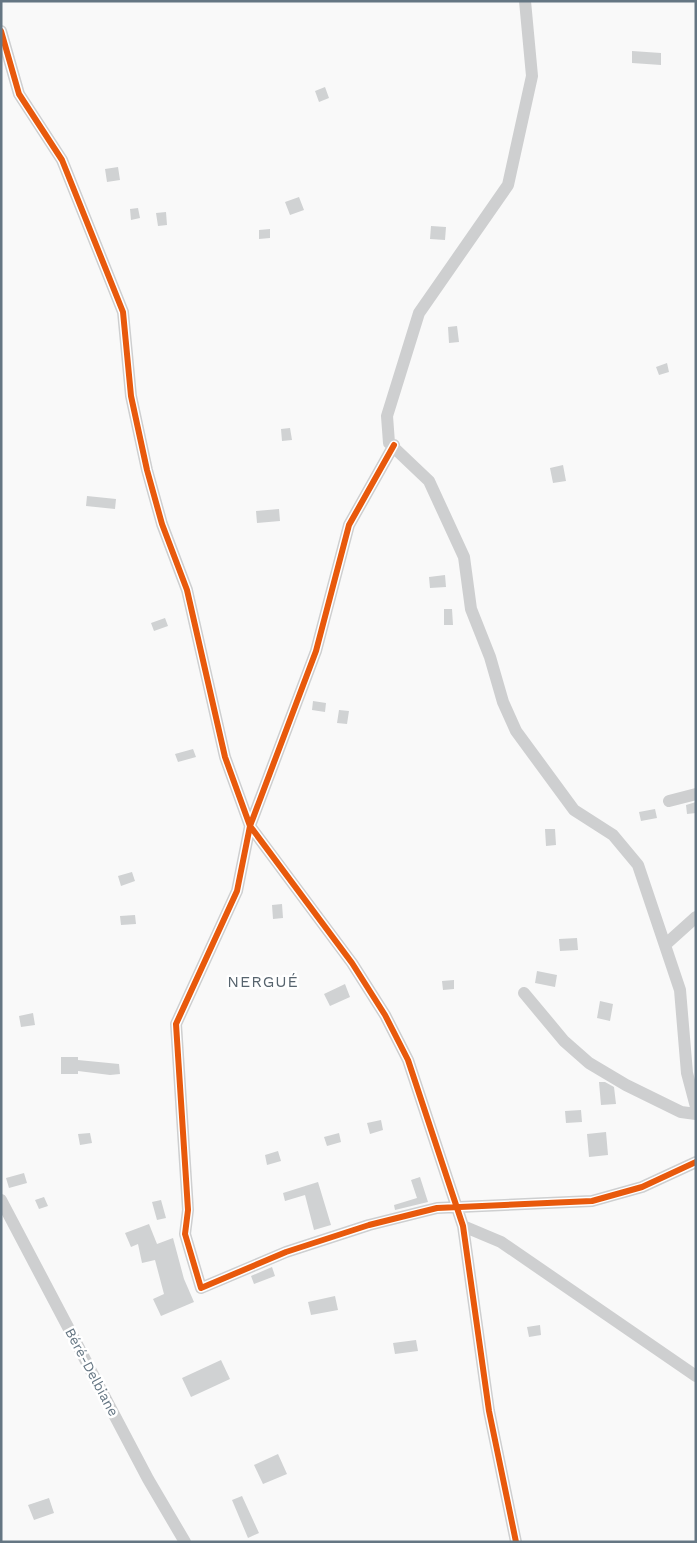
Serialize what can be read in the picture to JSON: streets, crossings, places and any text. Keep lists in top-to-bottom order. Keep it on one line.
{"streets":{"street":["Béré-Delbiane"]},"districts":["NERGUÉ"]}
